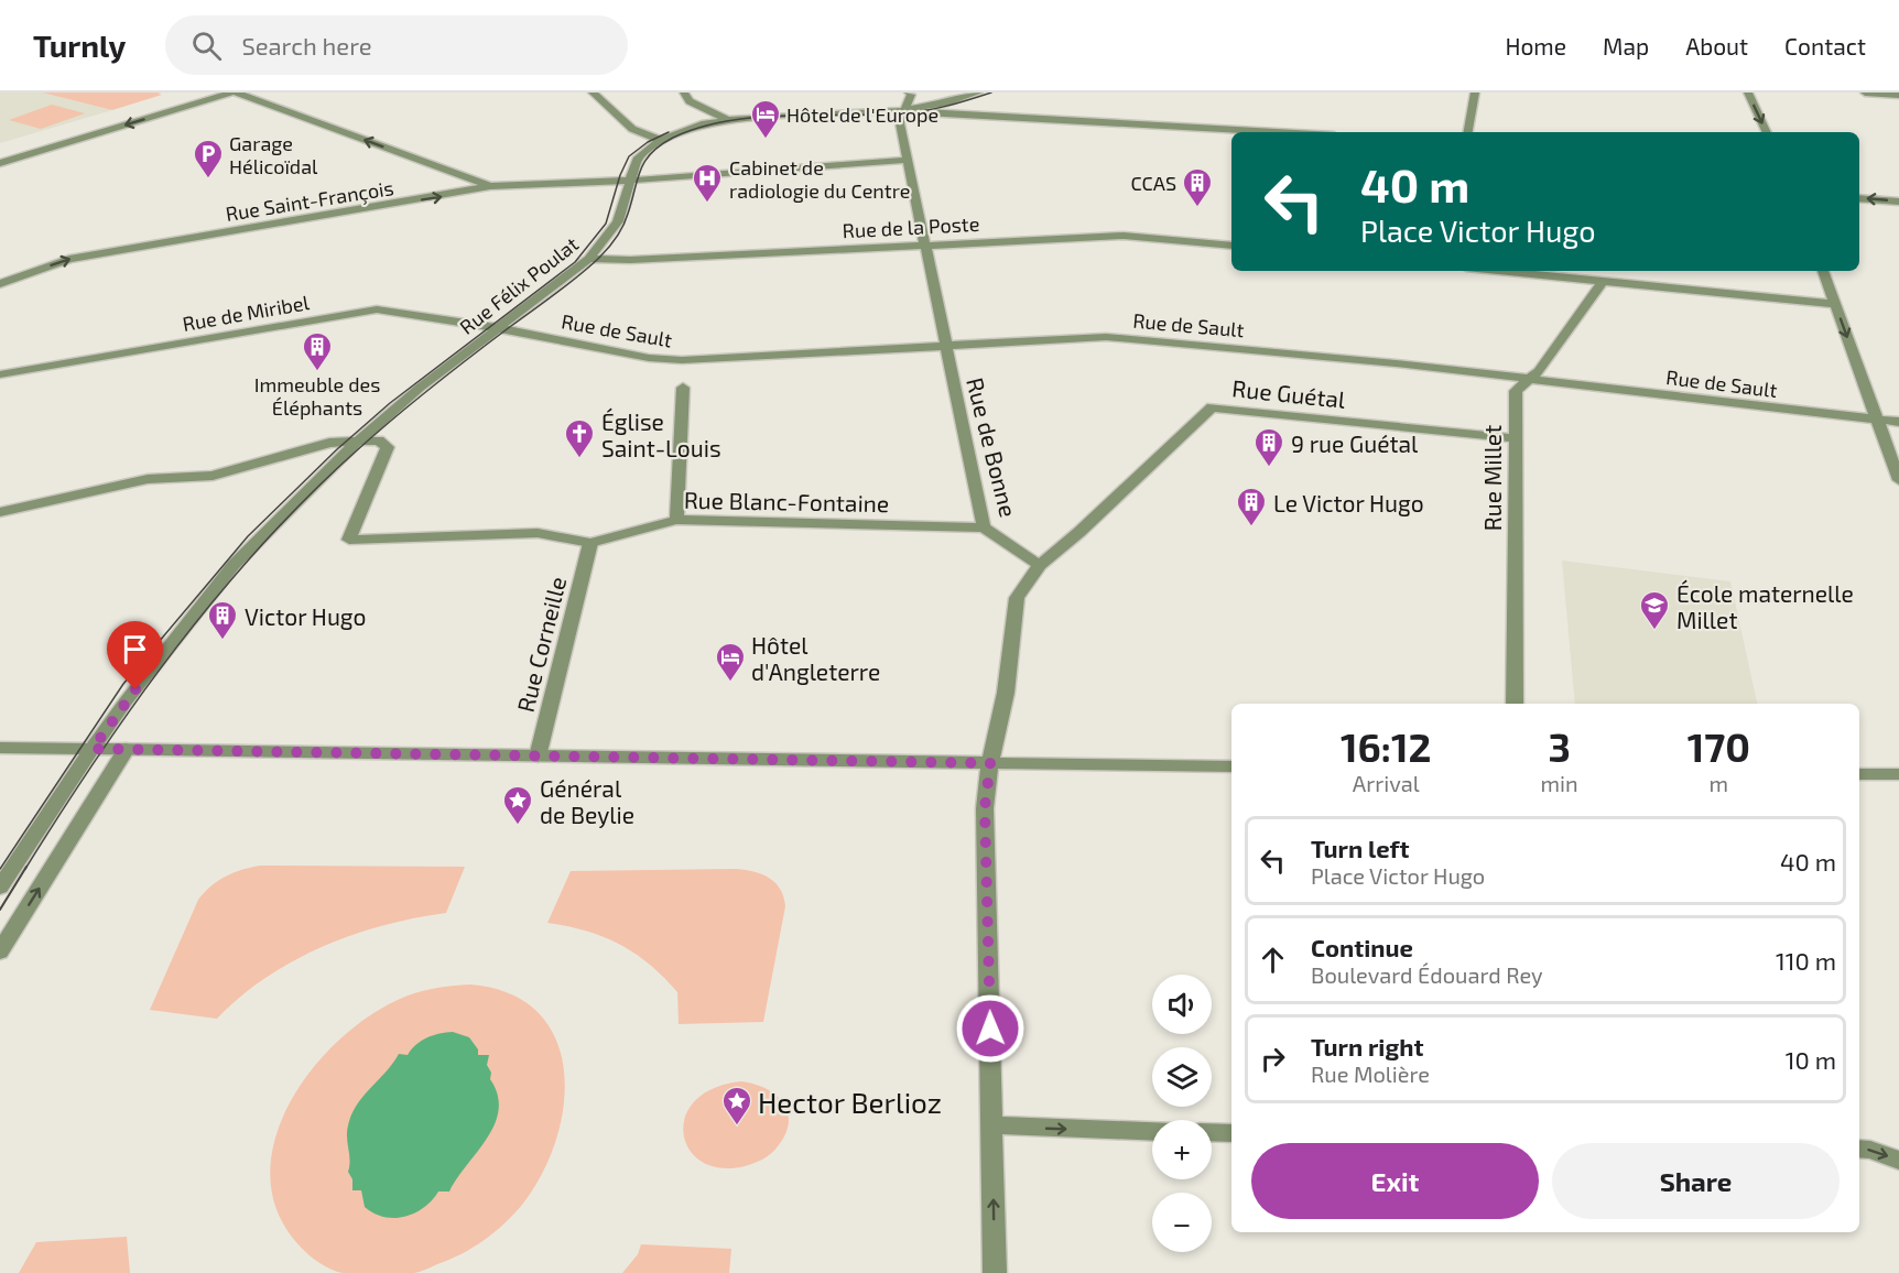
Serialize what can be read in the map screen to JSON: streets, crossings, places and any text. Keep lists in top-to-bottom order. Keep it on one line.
{"streets":{"street":["Rue Saint-François","Rue de la Poste","Rue Félix Poulat","Rue de Miribel","Rue de Sault","Rue Guétal","Rue de Bonne","Rue Millet","Rue Blanc-Fontaine","Rue Corneille"]},"crossings":[["Rue Saint-François","Rue Félix Poulat"],["Rue Saint-François","Rue de Bonne"],["Rue de la Poste","Rue Félix Poulat"],["Rue de la Poste","Rue de Bonne"],["Rue Félix Poulat","Rue de Miribel"],["Rue Félix Poulat","Rue de Sault"],["Rue Félix Poulat","Rue de Bonne"],["Rue de Miribel","Rue de Sault"],["Rue de Sault","Rue de Bonne"],["Rue de Sault","Rue Millet"],["Rue Guétal","Rue de Bonne"],["Rue Guétal","Rue Millet"],["Rue de Bonne","Rue Blanc-Fontaine"],["Rue Blanc-Fontaine","Rue Corneille"]],"places":{"hotel":["Hôtel de l'Europe","Hôtel d'Angleterre"],"parking":["Garage Hélicoïdal"],"hospital":["Cabinet de radiologie du Centre"],"building":["CCAS","Immeuble des Éléphants","9 rue Guétal","Le Victor Hugo","Victor Hugo"],"church":["Église Saint-Louis"],"school or university":["École maternelle Millet"],"place":["Général de Beylie","Hector Berlioz"]},"page":{"header":"Turnly","search":"Search here","nav":["Home","Map","About","Contact"],"turn":["40 m","Place Victor Hugo"],"eta":["16:12","Arrival","3","min","170","m"],"list":[{"name":"Turn left","note":"Place Victor Hugo","value":"40 m"},{"name":"Continue","note":"Boulevard Édouard Rey","value":"110 m"},{"name":"Turn right","note":"Rue Molière","value":"10 m"}],"map_buttons":["+","−"],"buttons":["Exit","Share"]}}
